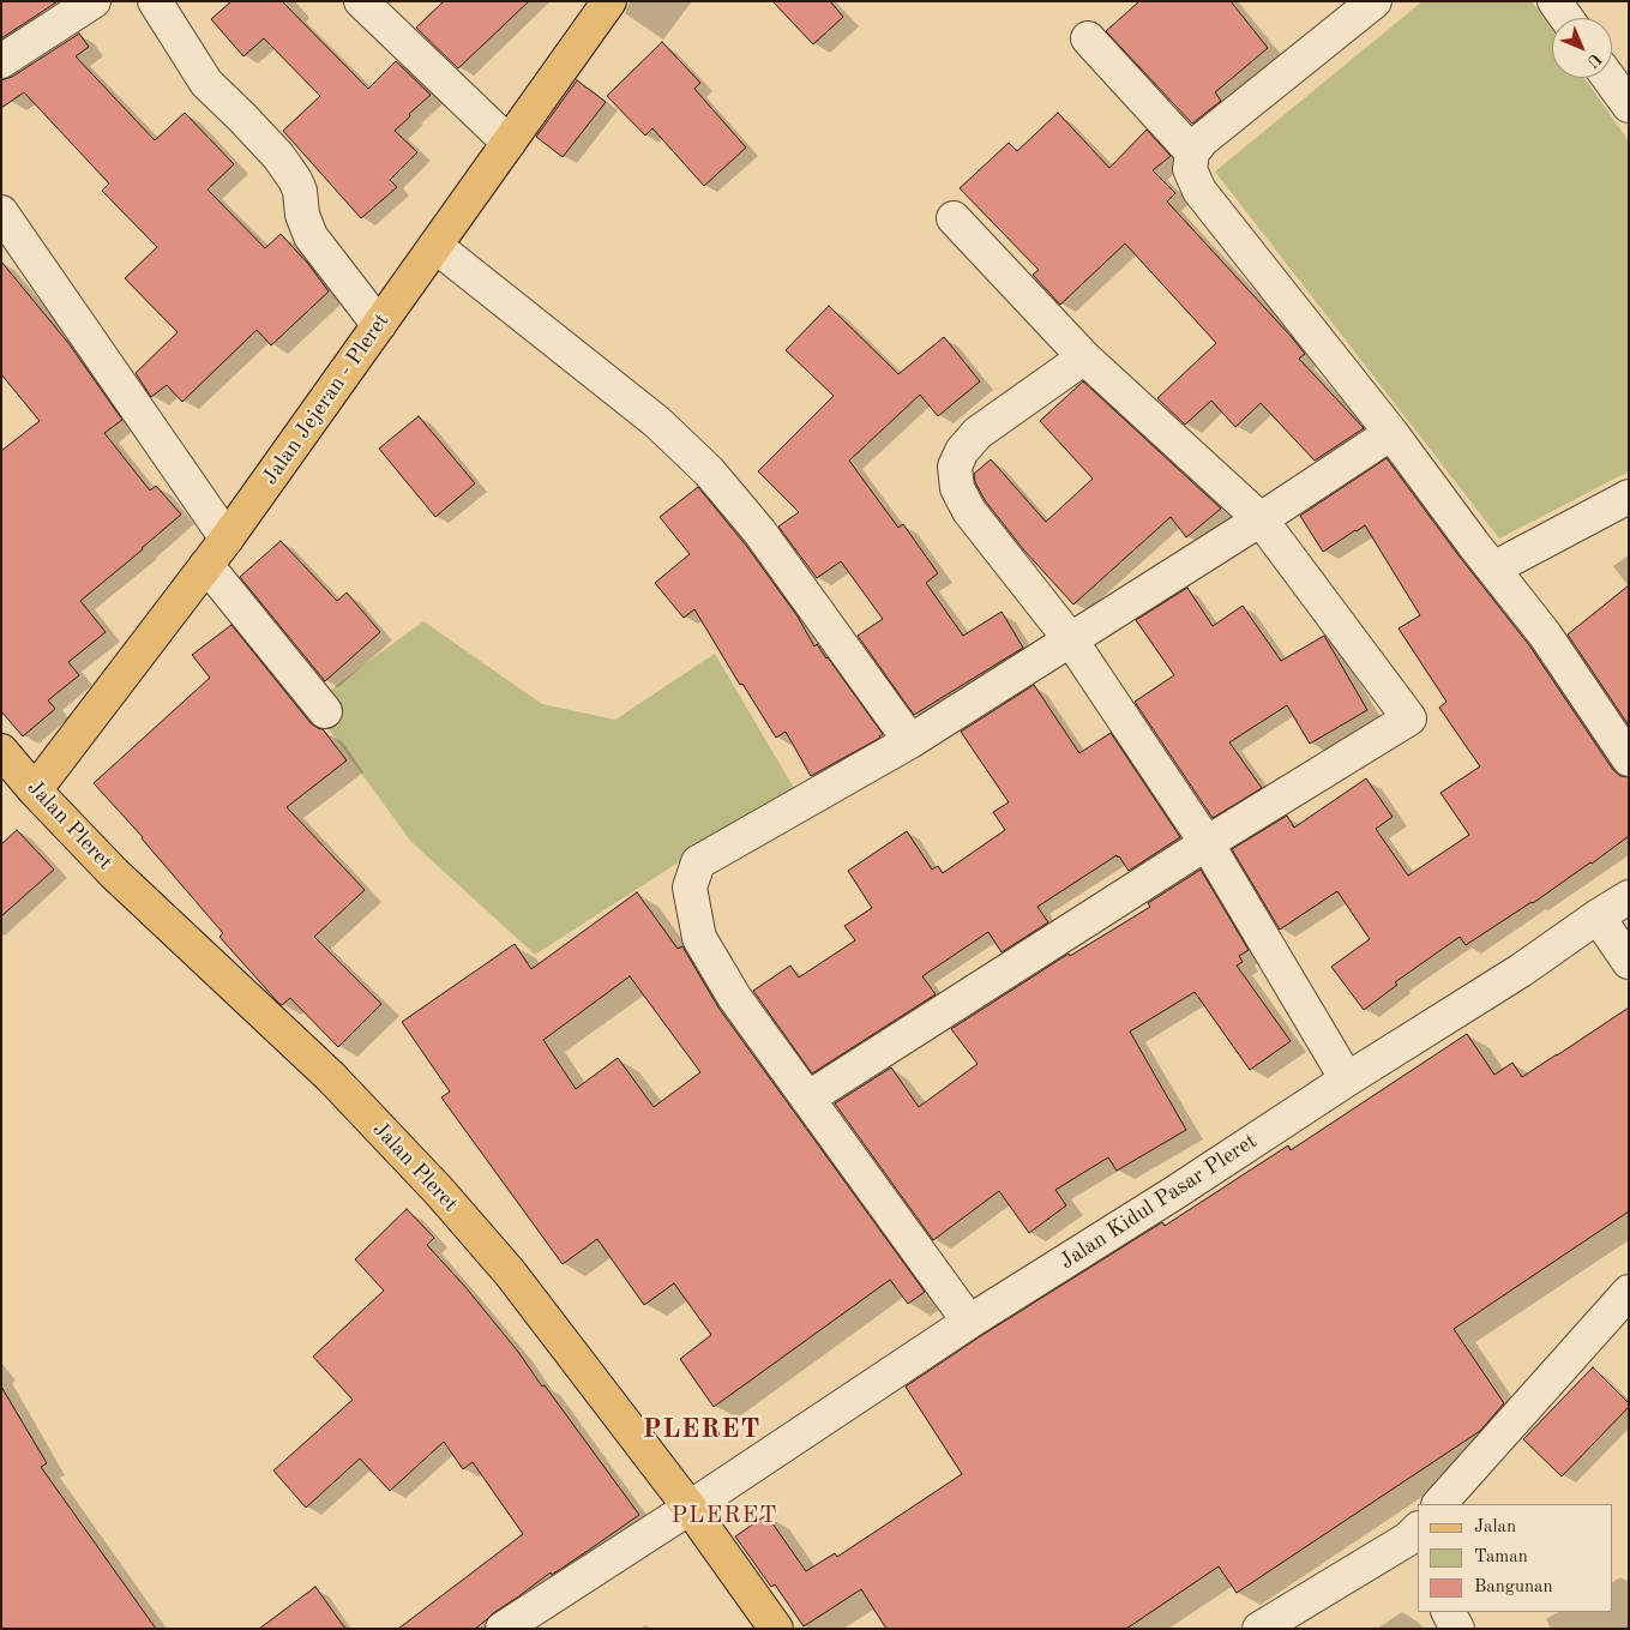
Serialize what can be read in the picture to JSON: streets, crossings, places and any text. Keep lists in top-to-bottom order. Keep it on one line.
{"streets":{"main road":["Jalan Jejeran - Pleret","Jalan Pleret"],"street":["Jalan Kidul Pasar Pleret"]},"crossings":[["Jalan Jejeran - Pleret","Jalan Pleret"],["Jalan Pleret","Jalan Kidul Pasar Pleret"]],"districts":["PLERET","PLERET"],"legend":["Jalan","Taman","Bangunan"],"north":"bottom right"}
